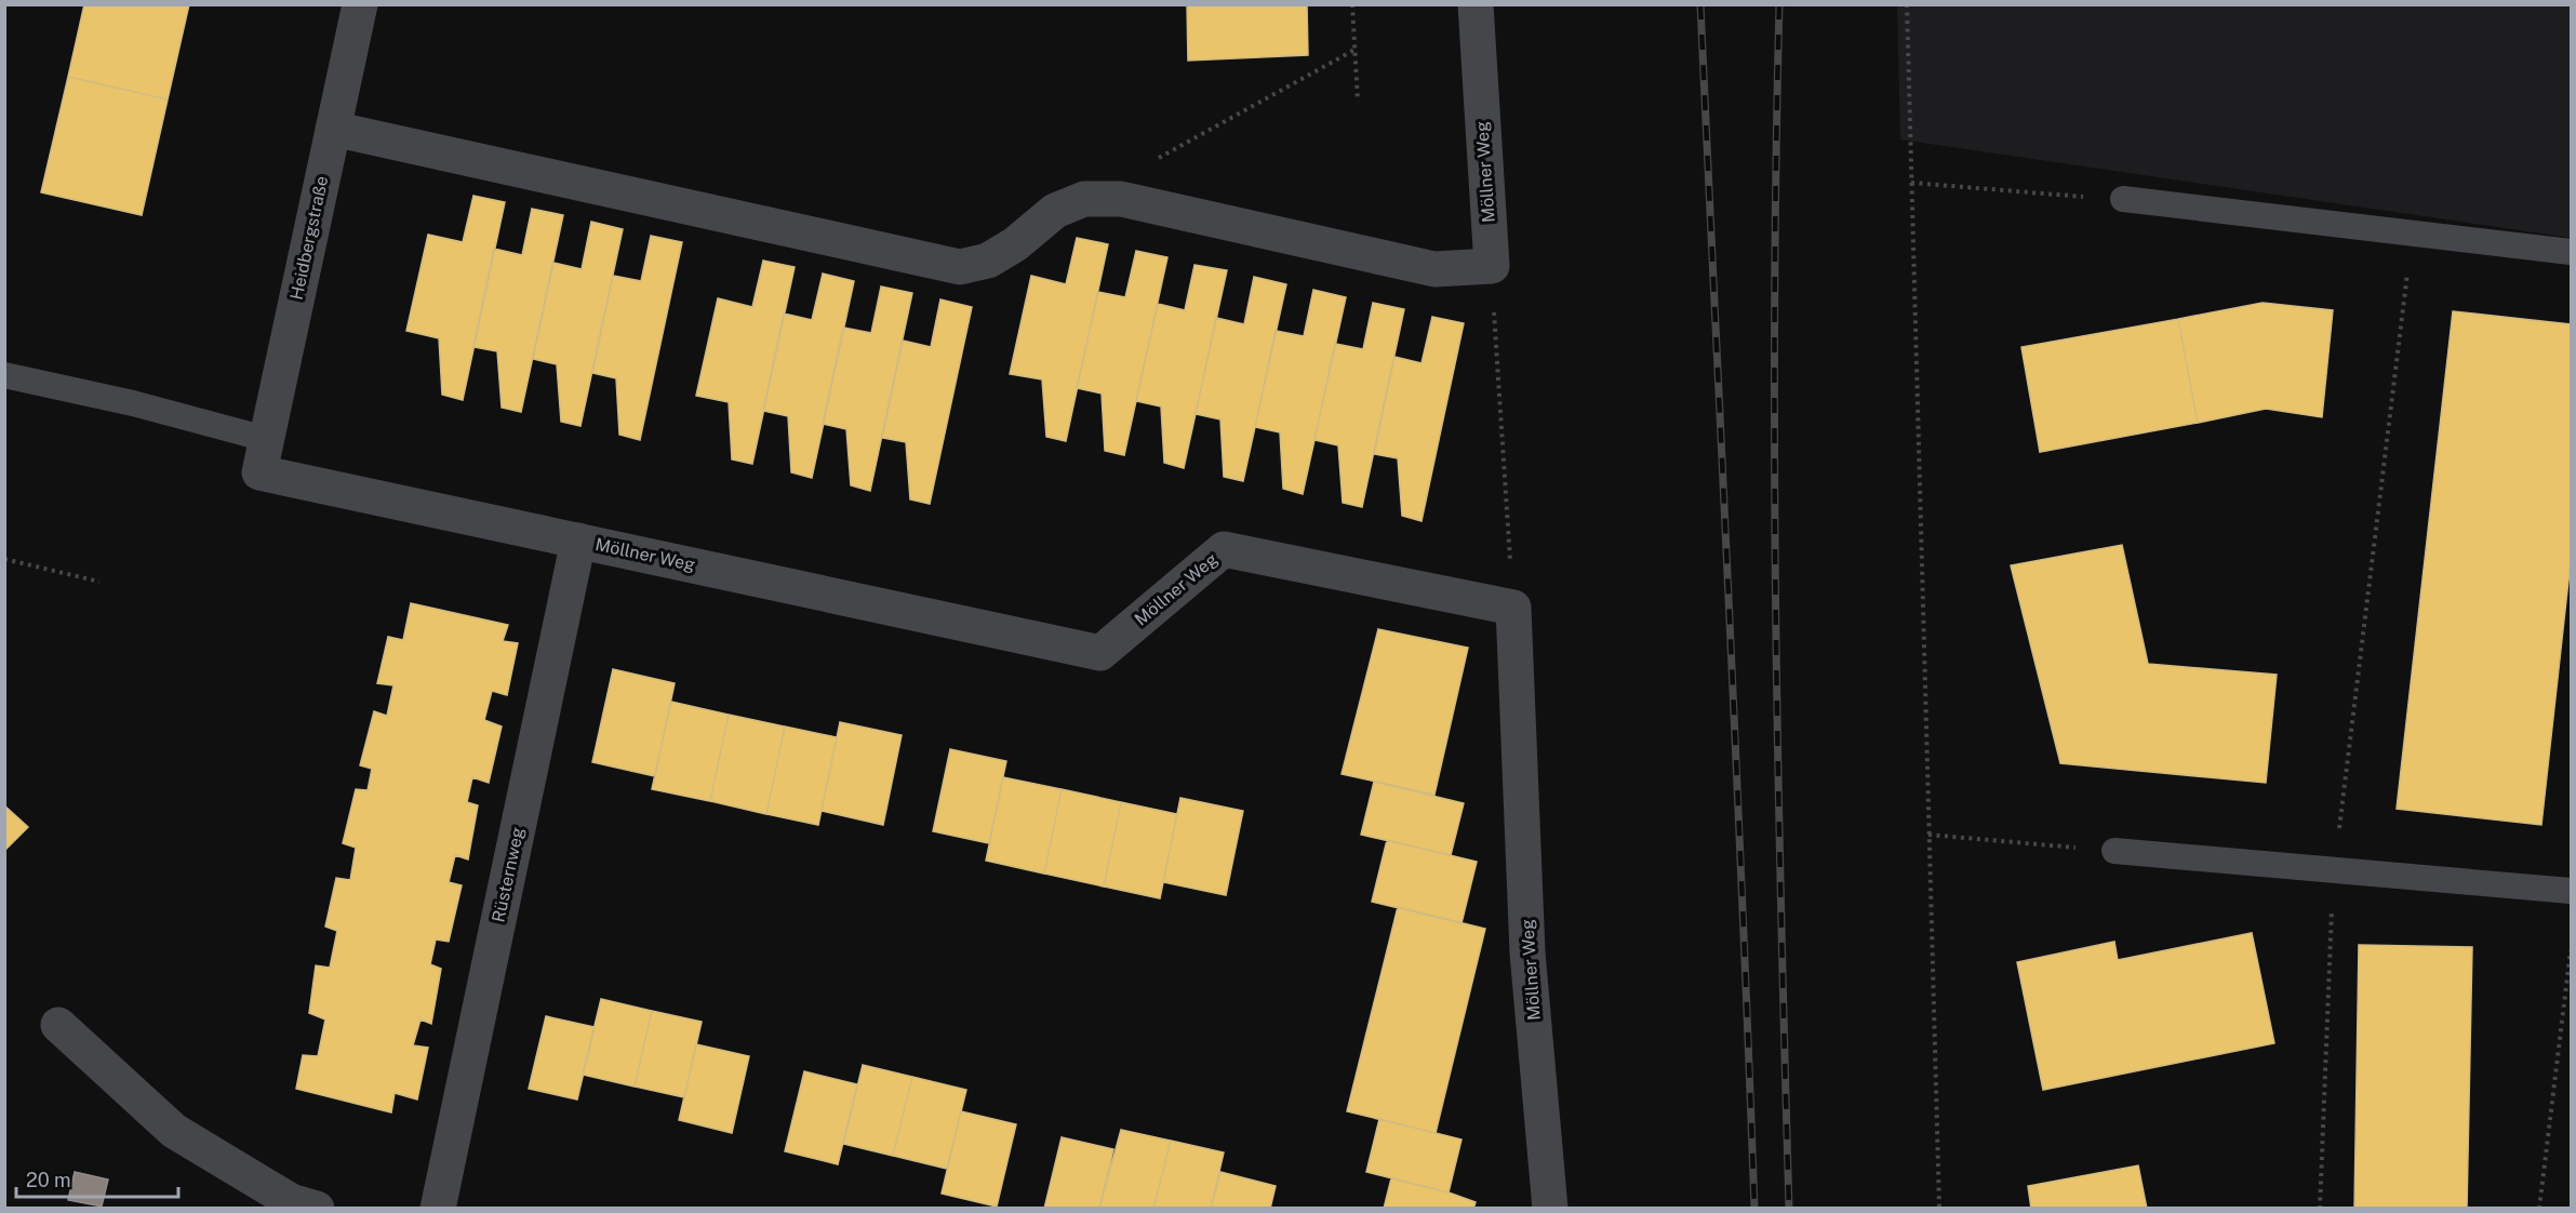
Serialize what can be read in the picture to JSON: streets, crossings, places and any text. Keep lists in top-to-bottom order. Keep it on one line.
{"streets":{"street":["Möllner Weg","Heidbergstraße","Rüsternweg"]},"crossings":[["Möllner Weg","Heidbergstraße"],["Möllner Weg","Rüsternweg"]],"scale_bar":"20 m"}
